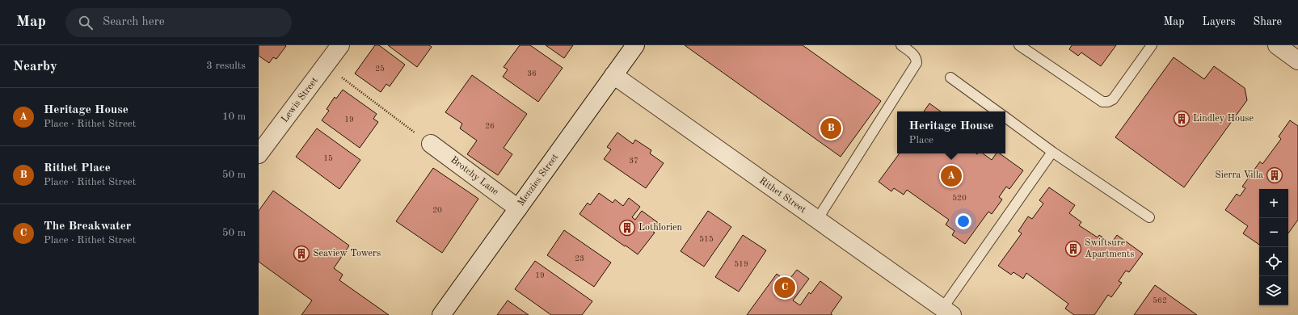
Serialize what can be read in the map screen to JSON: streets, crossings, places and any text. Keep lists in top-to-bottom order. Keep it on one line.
{"streets":{"street":["Lewis Street","Brotchy Lane","Menzies Street","Rithet Street"]},"crossings":[["Brotchy Lane","Menzies Street"],["Menzies Street","Rithet Street"]],"places":{"building":["Lindley House","Sierra Villa","Lothlorien","Swiftsure Apartments","Seaview Towers"]},"house_numbers":["25","36","19","26","15","37","520","20","515","23","519","19","562"],"page":{"header":"Map","search":"Search here","nav":["Map","Layers","Share"],"heading":["Nearby","3 results"],"list":[{"mark":"A","name":"Heritage House","note":"Place · Rithet Street","value":"10 m"},{"mark":"B","name":"Rithet Place","note":"Place · Rithet Street","value":"50 m"},{"mark":"C","name":"The Breakwater","note":"Place · Rithet Street","value":"50 m"}],"popup":["Heritage House","Place"],"pins":["B","A","C"],"map_buttons":["+","−"]}}
